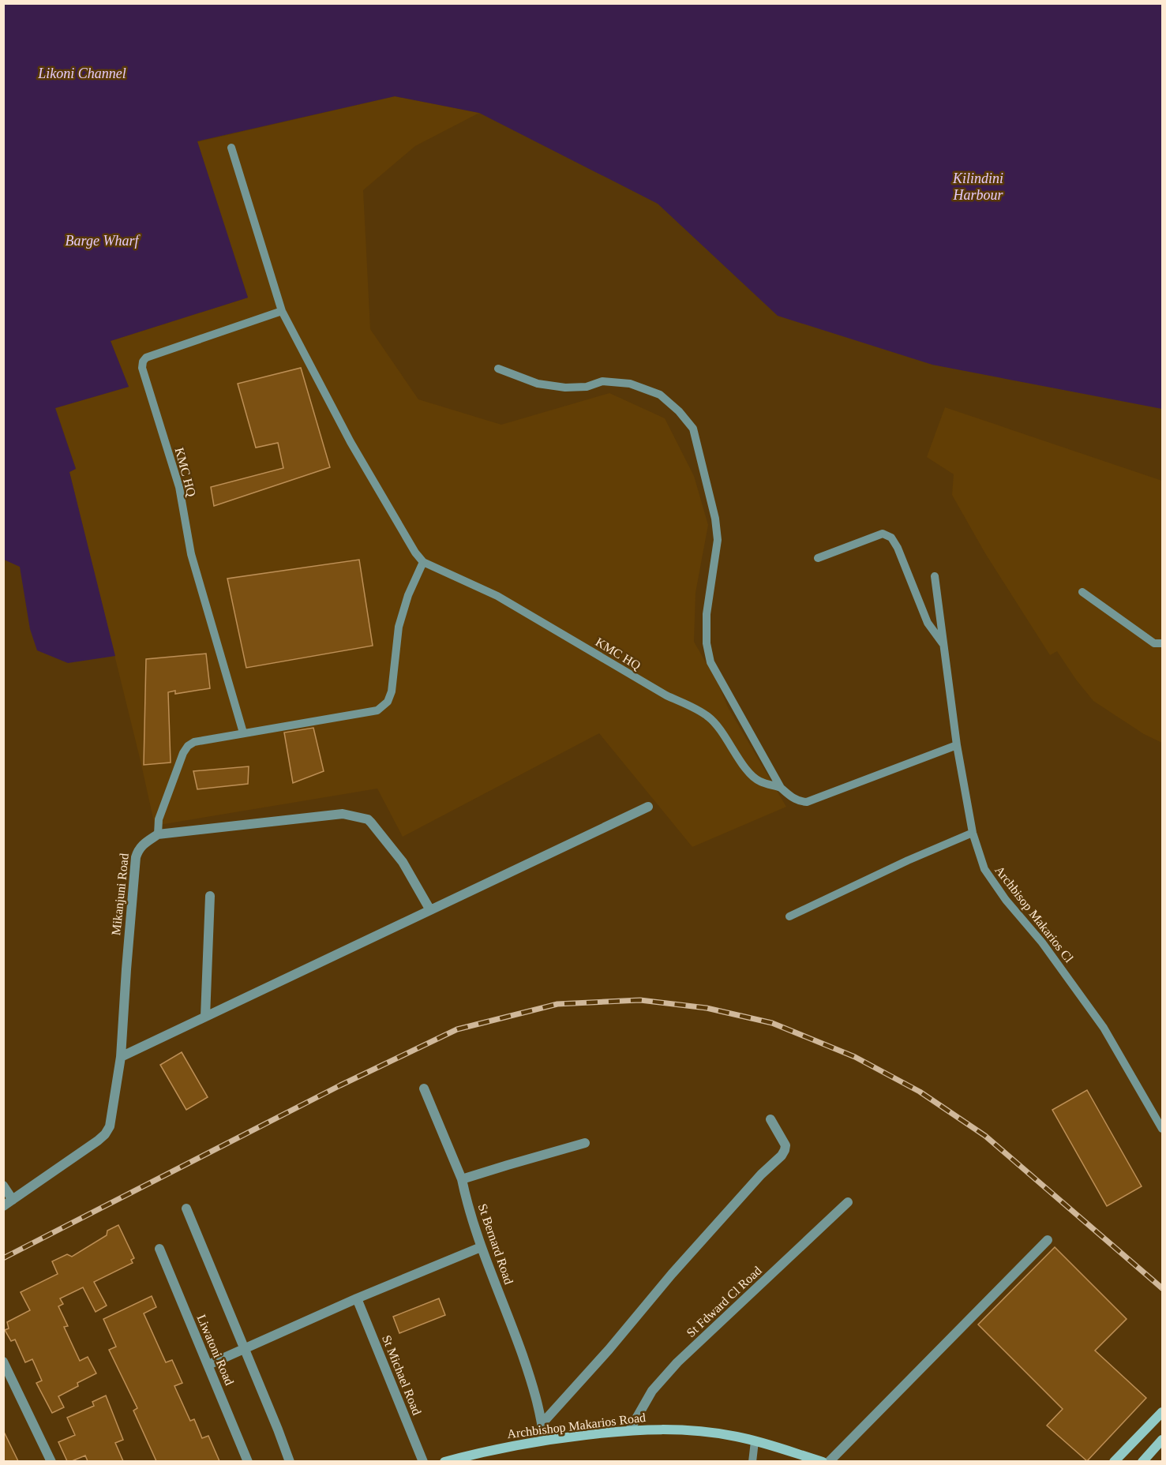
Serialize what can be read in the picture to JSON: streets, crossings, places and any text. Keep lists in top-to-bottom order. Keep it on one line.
{"streets":{"street":["Mikanjuni Road","St Bernard Road","St Fdward Cl Road","Liwatoni Road","St Michael Road","Archbishop Makarios Road"],"lane":["KMC HQ","Archbisop Makarios Cl"]},"crossings":[["St Bernard Road","Archbishop Makarios Road"],["St Fdward Cl Road","Archbishop Makarios Road"]],"water":["Likoni Channel","Kilindini Harbour","Barge Wharf"]}
